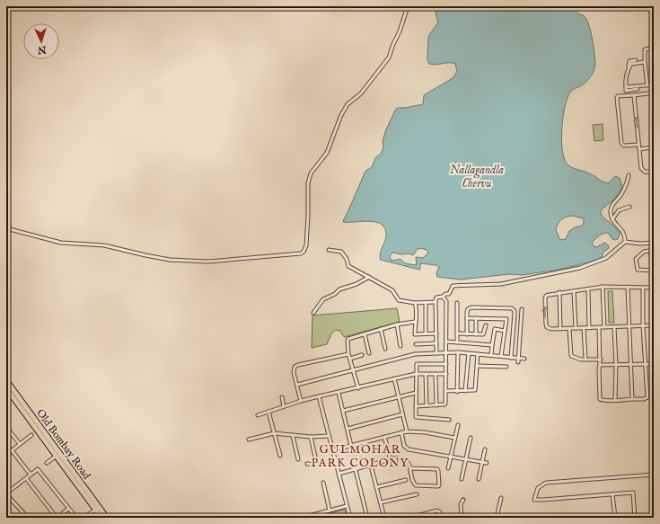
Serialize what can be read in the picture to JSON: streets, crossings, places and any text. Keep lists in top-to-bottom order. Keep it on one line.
{"streets":{"main road":["Old Bombay Road"]},"districts":["GULMOHAR PARK COLONY"],"water":["Nallagandla Chervu"],"north":"bottom"}
